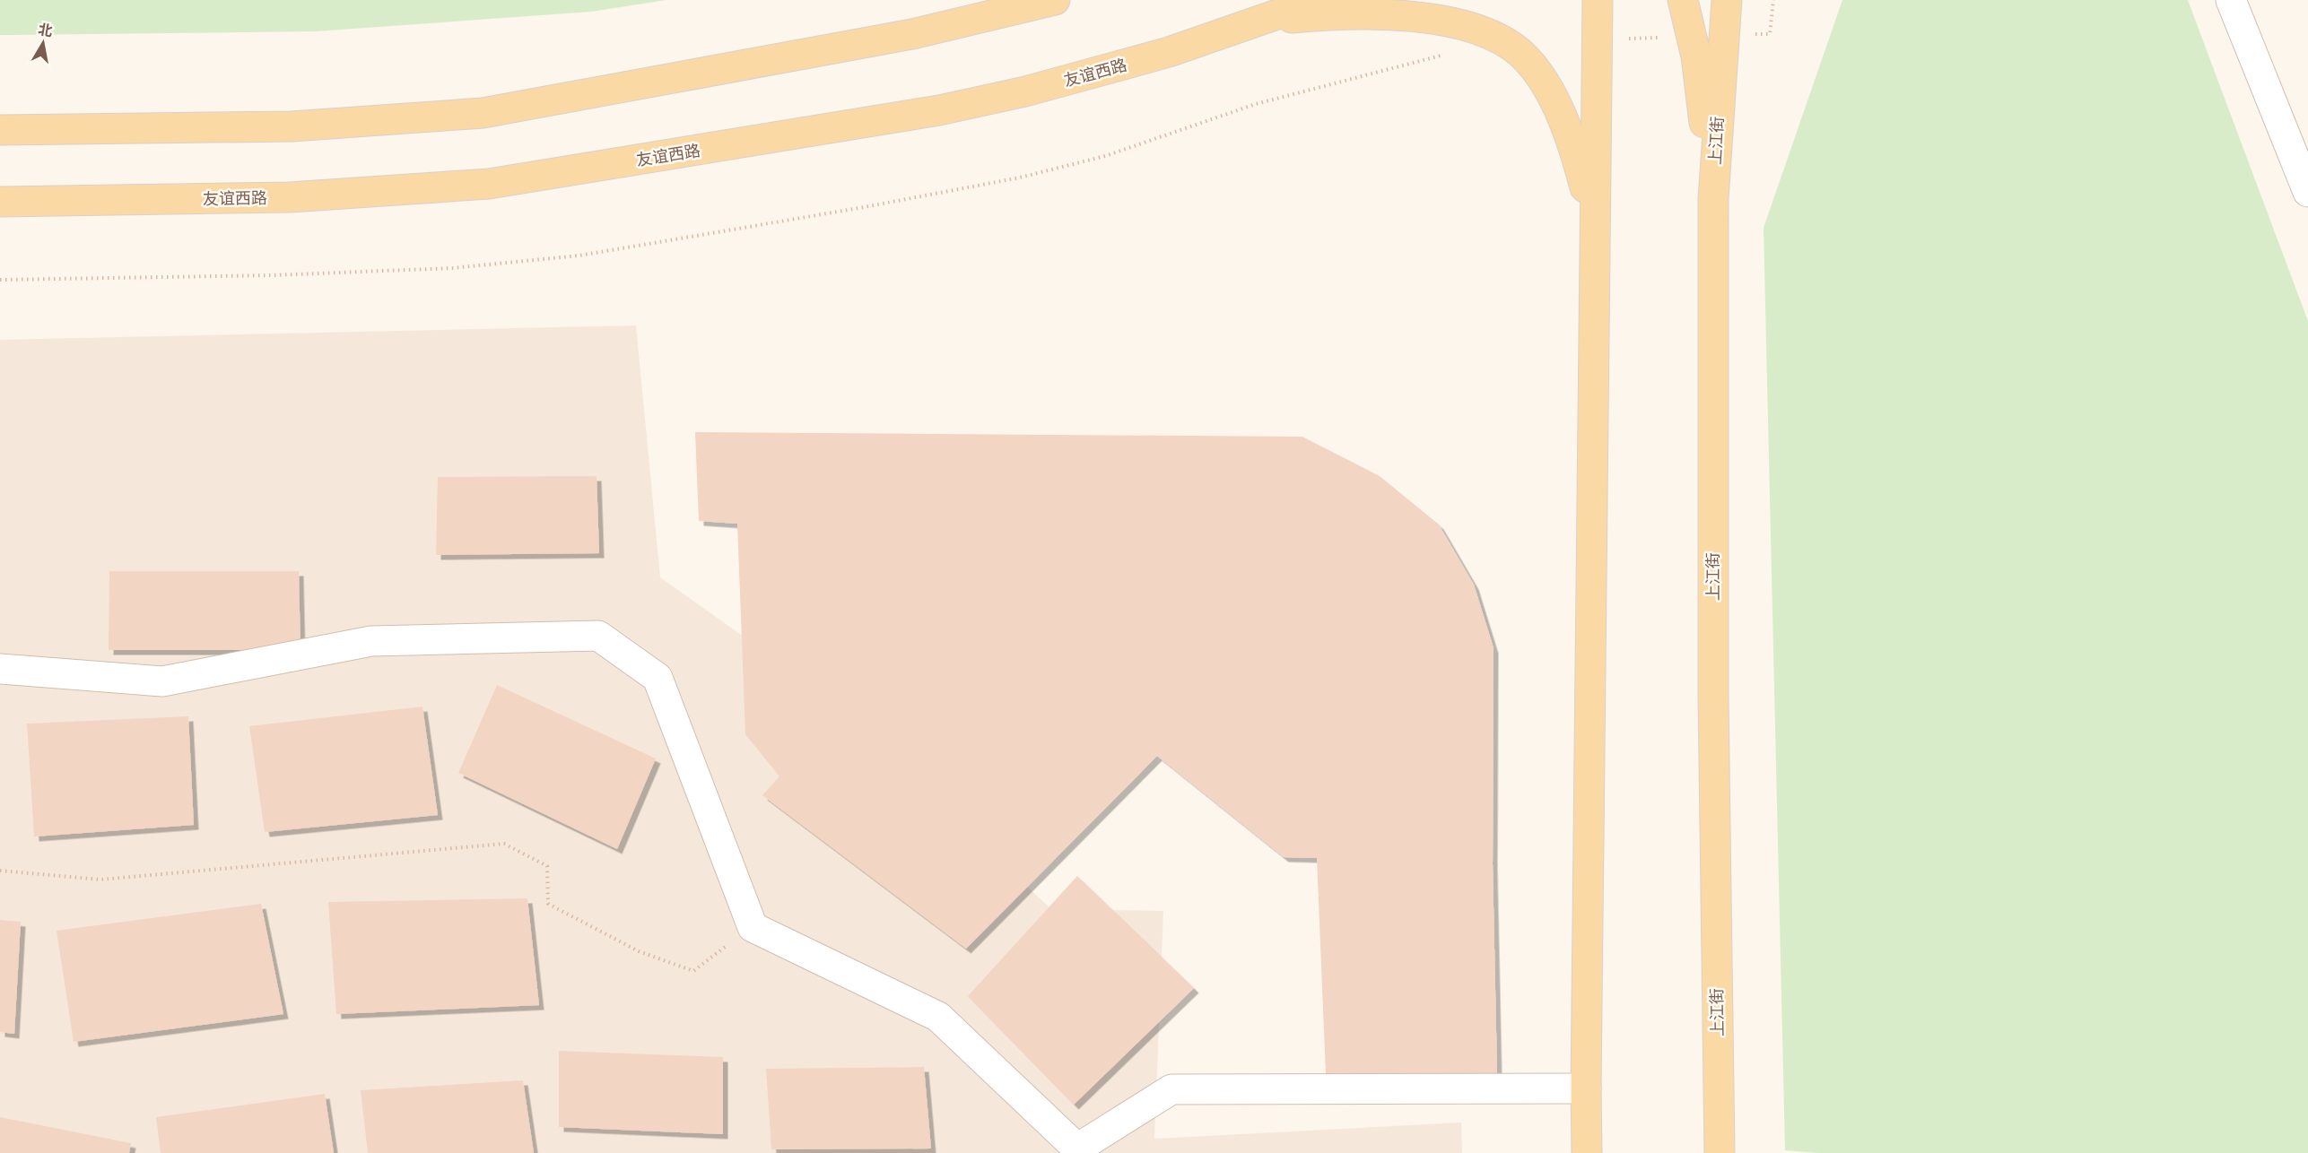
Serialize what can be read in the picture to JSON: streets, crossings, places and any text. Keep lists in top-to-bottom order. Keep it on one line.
{"streets":{"main road":["友谊西路","上江街"]},"north":"top"}
